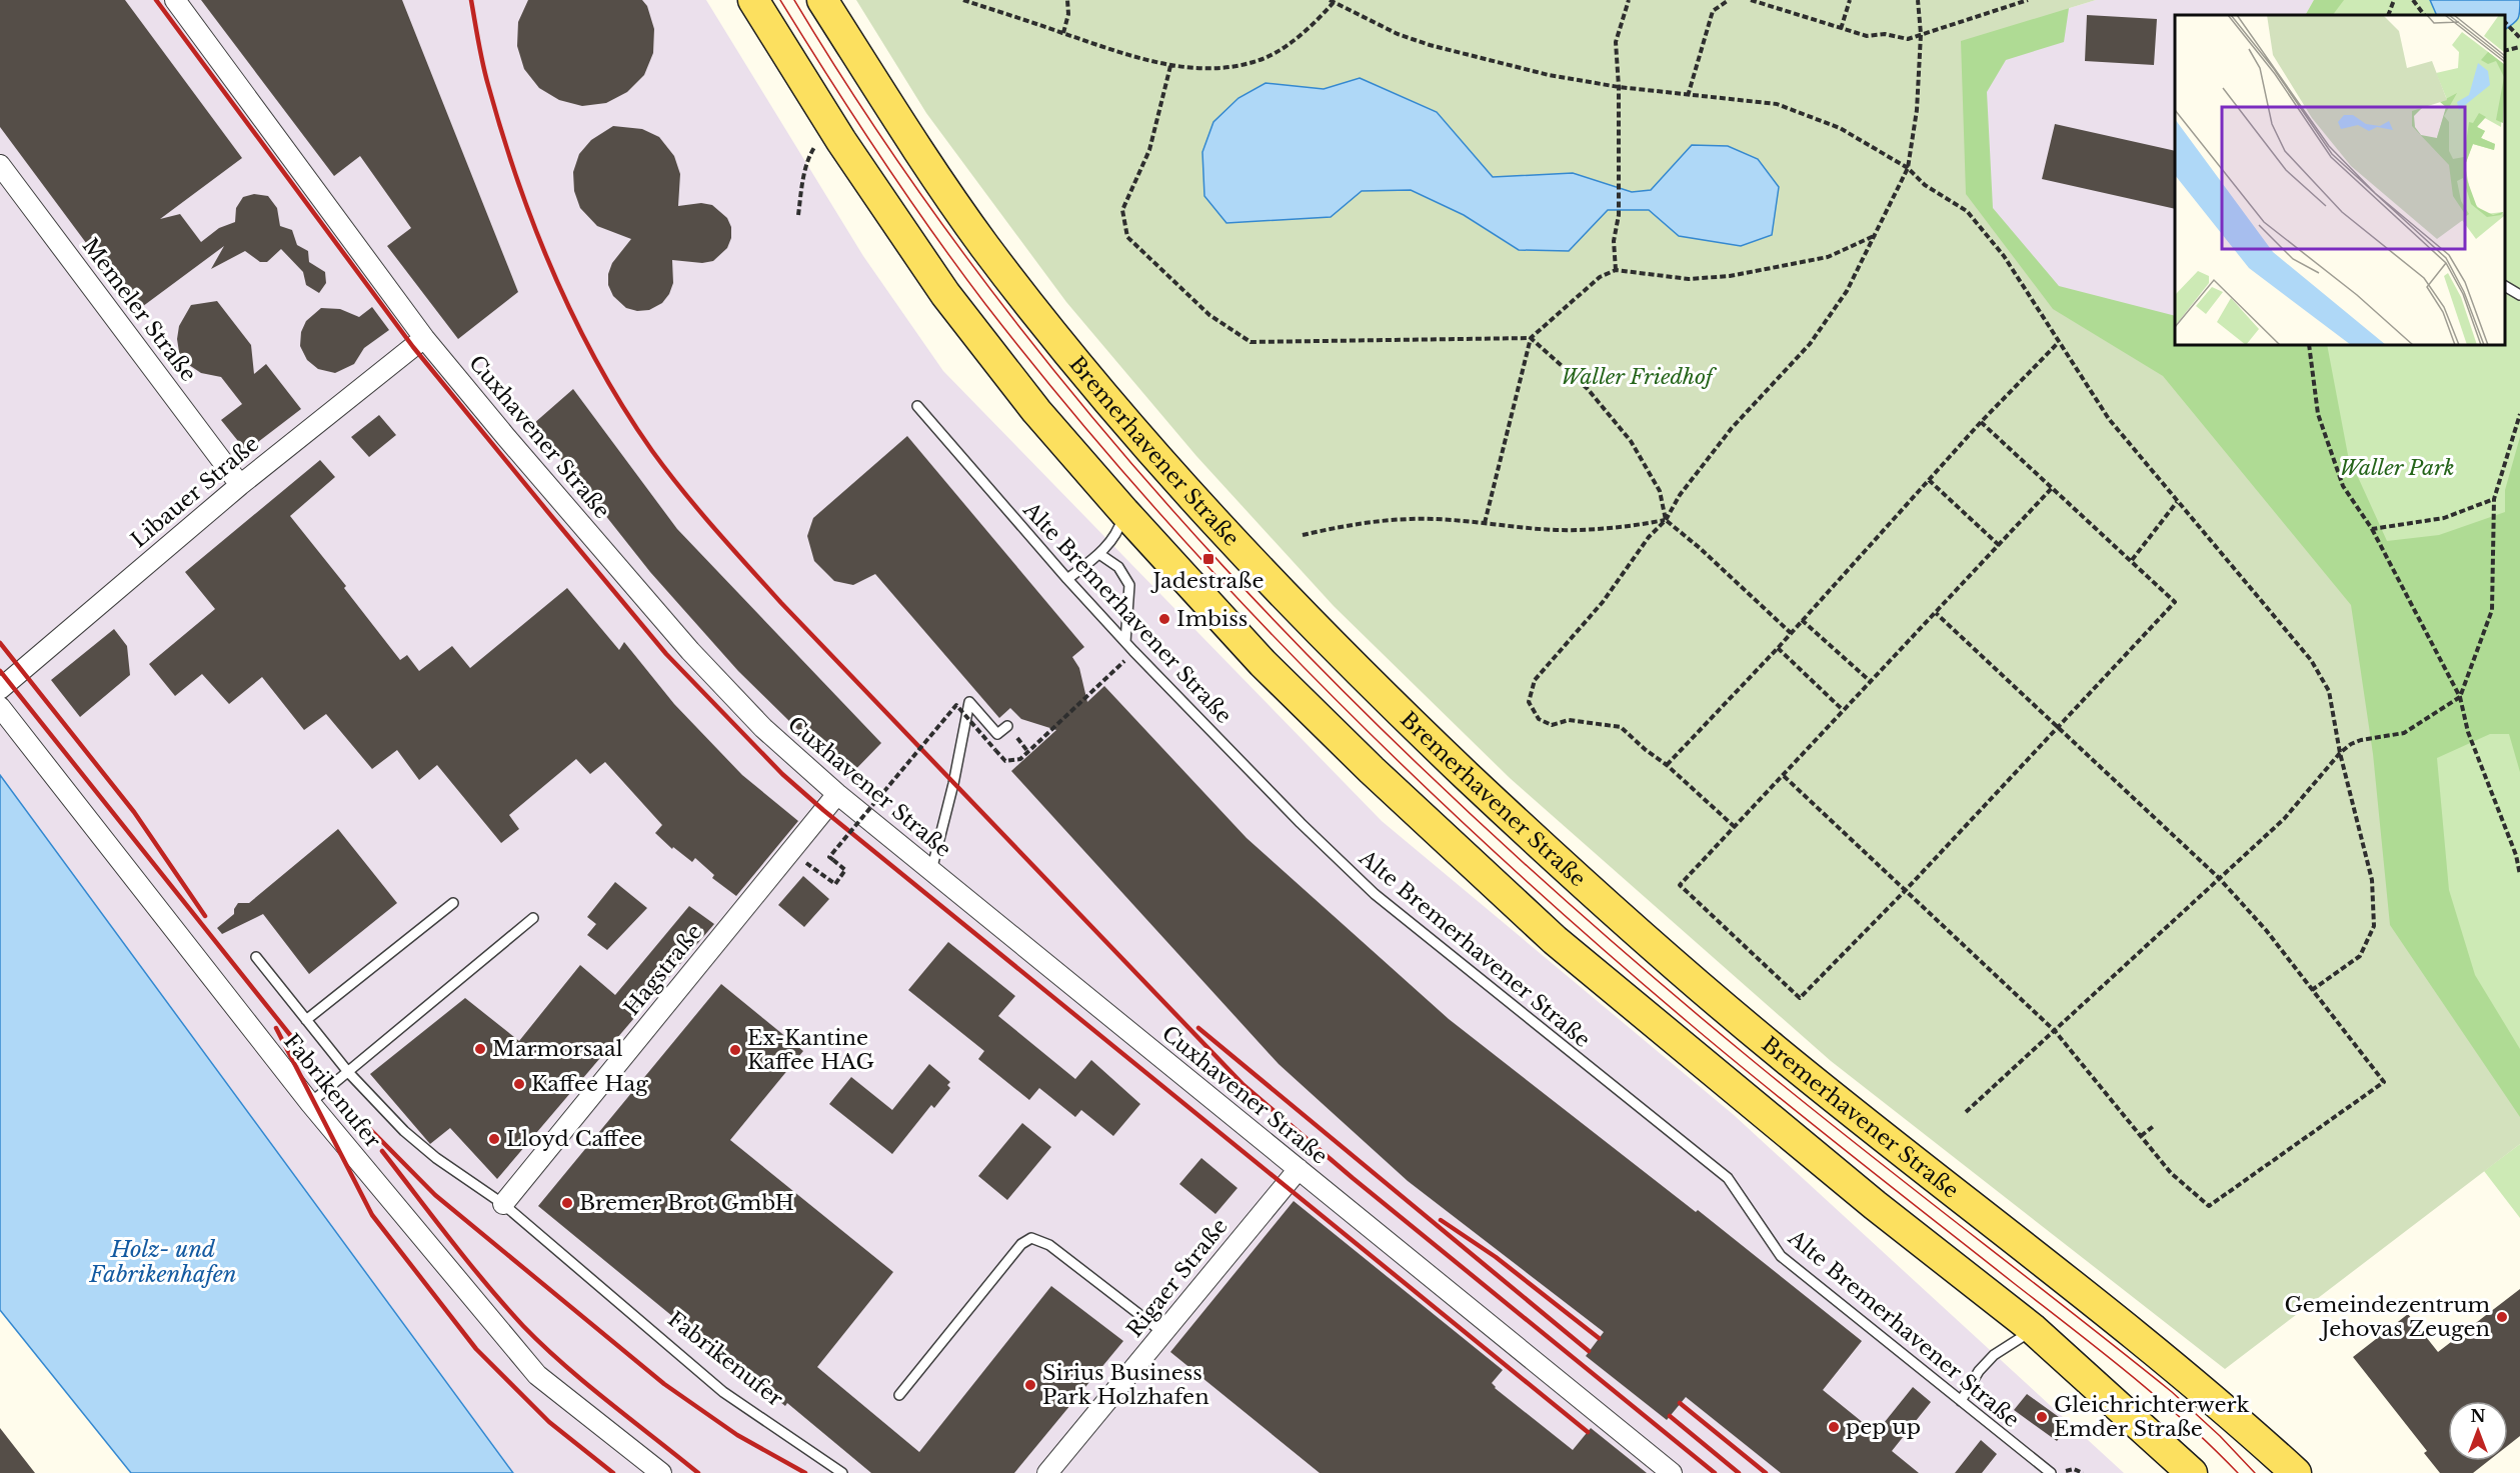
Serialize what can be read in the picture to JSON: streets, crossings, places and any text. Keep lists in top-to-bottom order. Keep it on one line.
{"streets":{"main road":["Bremerhavener Straße"],"street":["Memeler Straße","Cuxhavener Straße","Libauer Straße","Hagstraße","Fabrikenufer","Rigaer Straße"],"lane":["Alte Bremerhavener Straße"]},"crossings":[["Memeler Straße","Libauer Straße"],["Cuxhavener Straße","Libauer Straße"],["Cuxhavener Straße","Hagstraße"],["Cuxhavener Straße","Rigaer Straße"],["Hagstraße","Fabrikenufer"]],"water":["Holz- und Fabrikenhafen"],"parks":["Waller Friedhof","Waller Park"],"places":{"transit":["Jadestraße"],"other":["Imbiss","Marmorsaal","Ex-Kantine Kaffee HAG","Kaffee Hag","Lloyd Caffee","Bremer Brot GmbH","Gemeindezentrum Jehovas Zeugen","Sirius Business Park Holzhafen","Gleichrichterwerk Emder Straße","pep up"]},"north":"top"}
